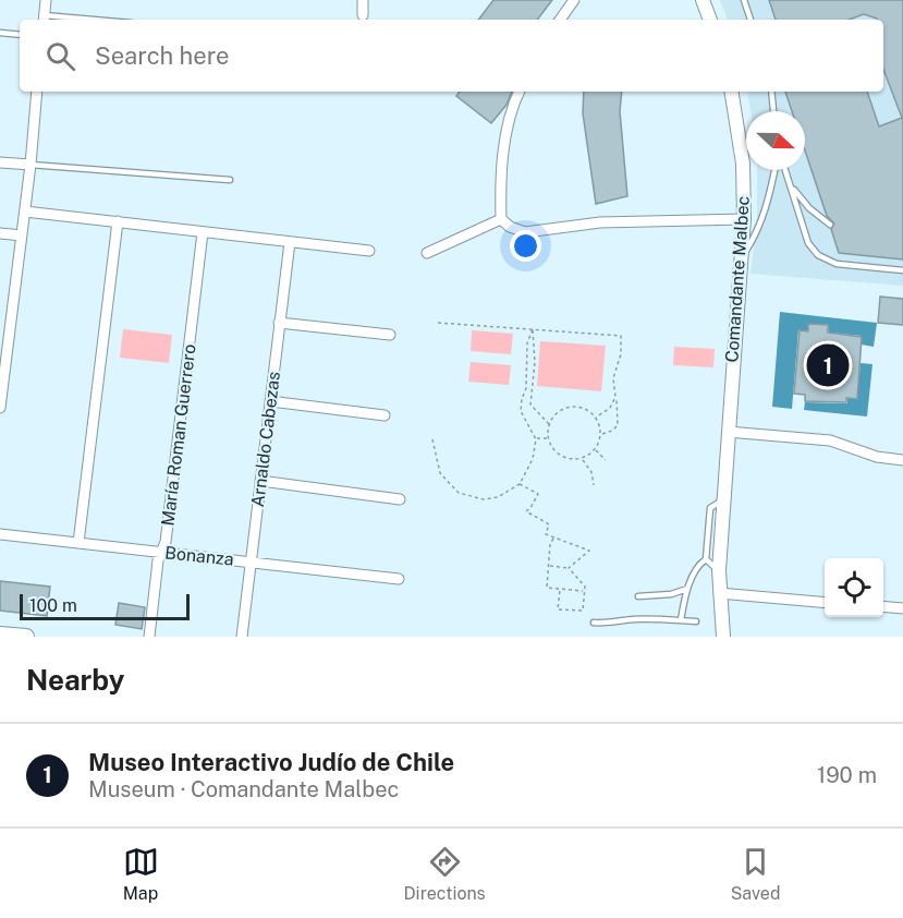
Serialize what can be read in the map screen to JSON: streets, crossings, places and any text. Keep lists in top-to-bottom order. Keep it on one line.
{"streets":{"street":["Comandante Malbec","María Roman Guerrero","Arnaldo Cabezas","Bonanza"]},"crossings":[["María Roman Guerrero","Bonanza"],["Arnaldo Cabezas","Bonanza"]],"scale_bar":"100 m","north":"right","page":{"search":"Search here","pins":"1","scale":"100 m","heading":"Nearby","list":[{"mark":"1","name":"Museo Interactivo Judío de Chile","note":"Museum · Comandante Malbec","value":"190 m"}],"nav":["Map","Directions","Saved"]}}
